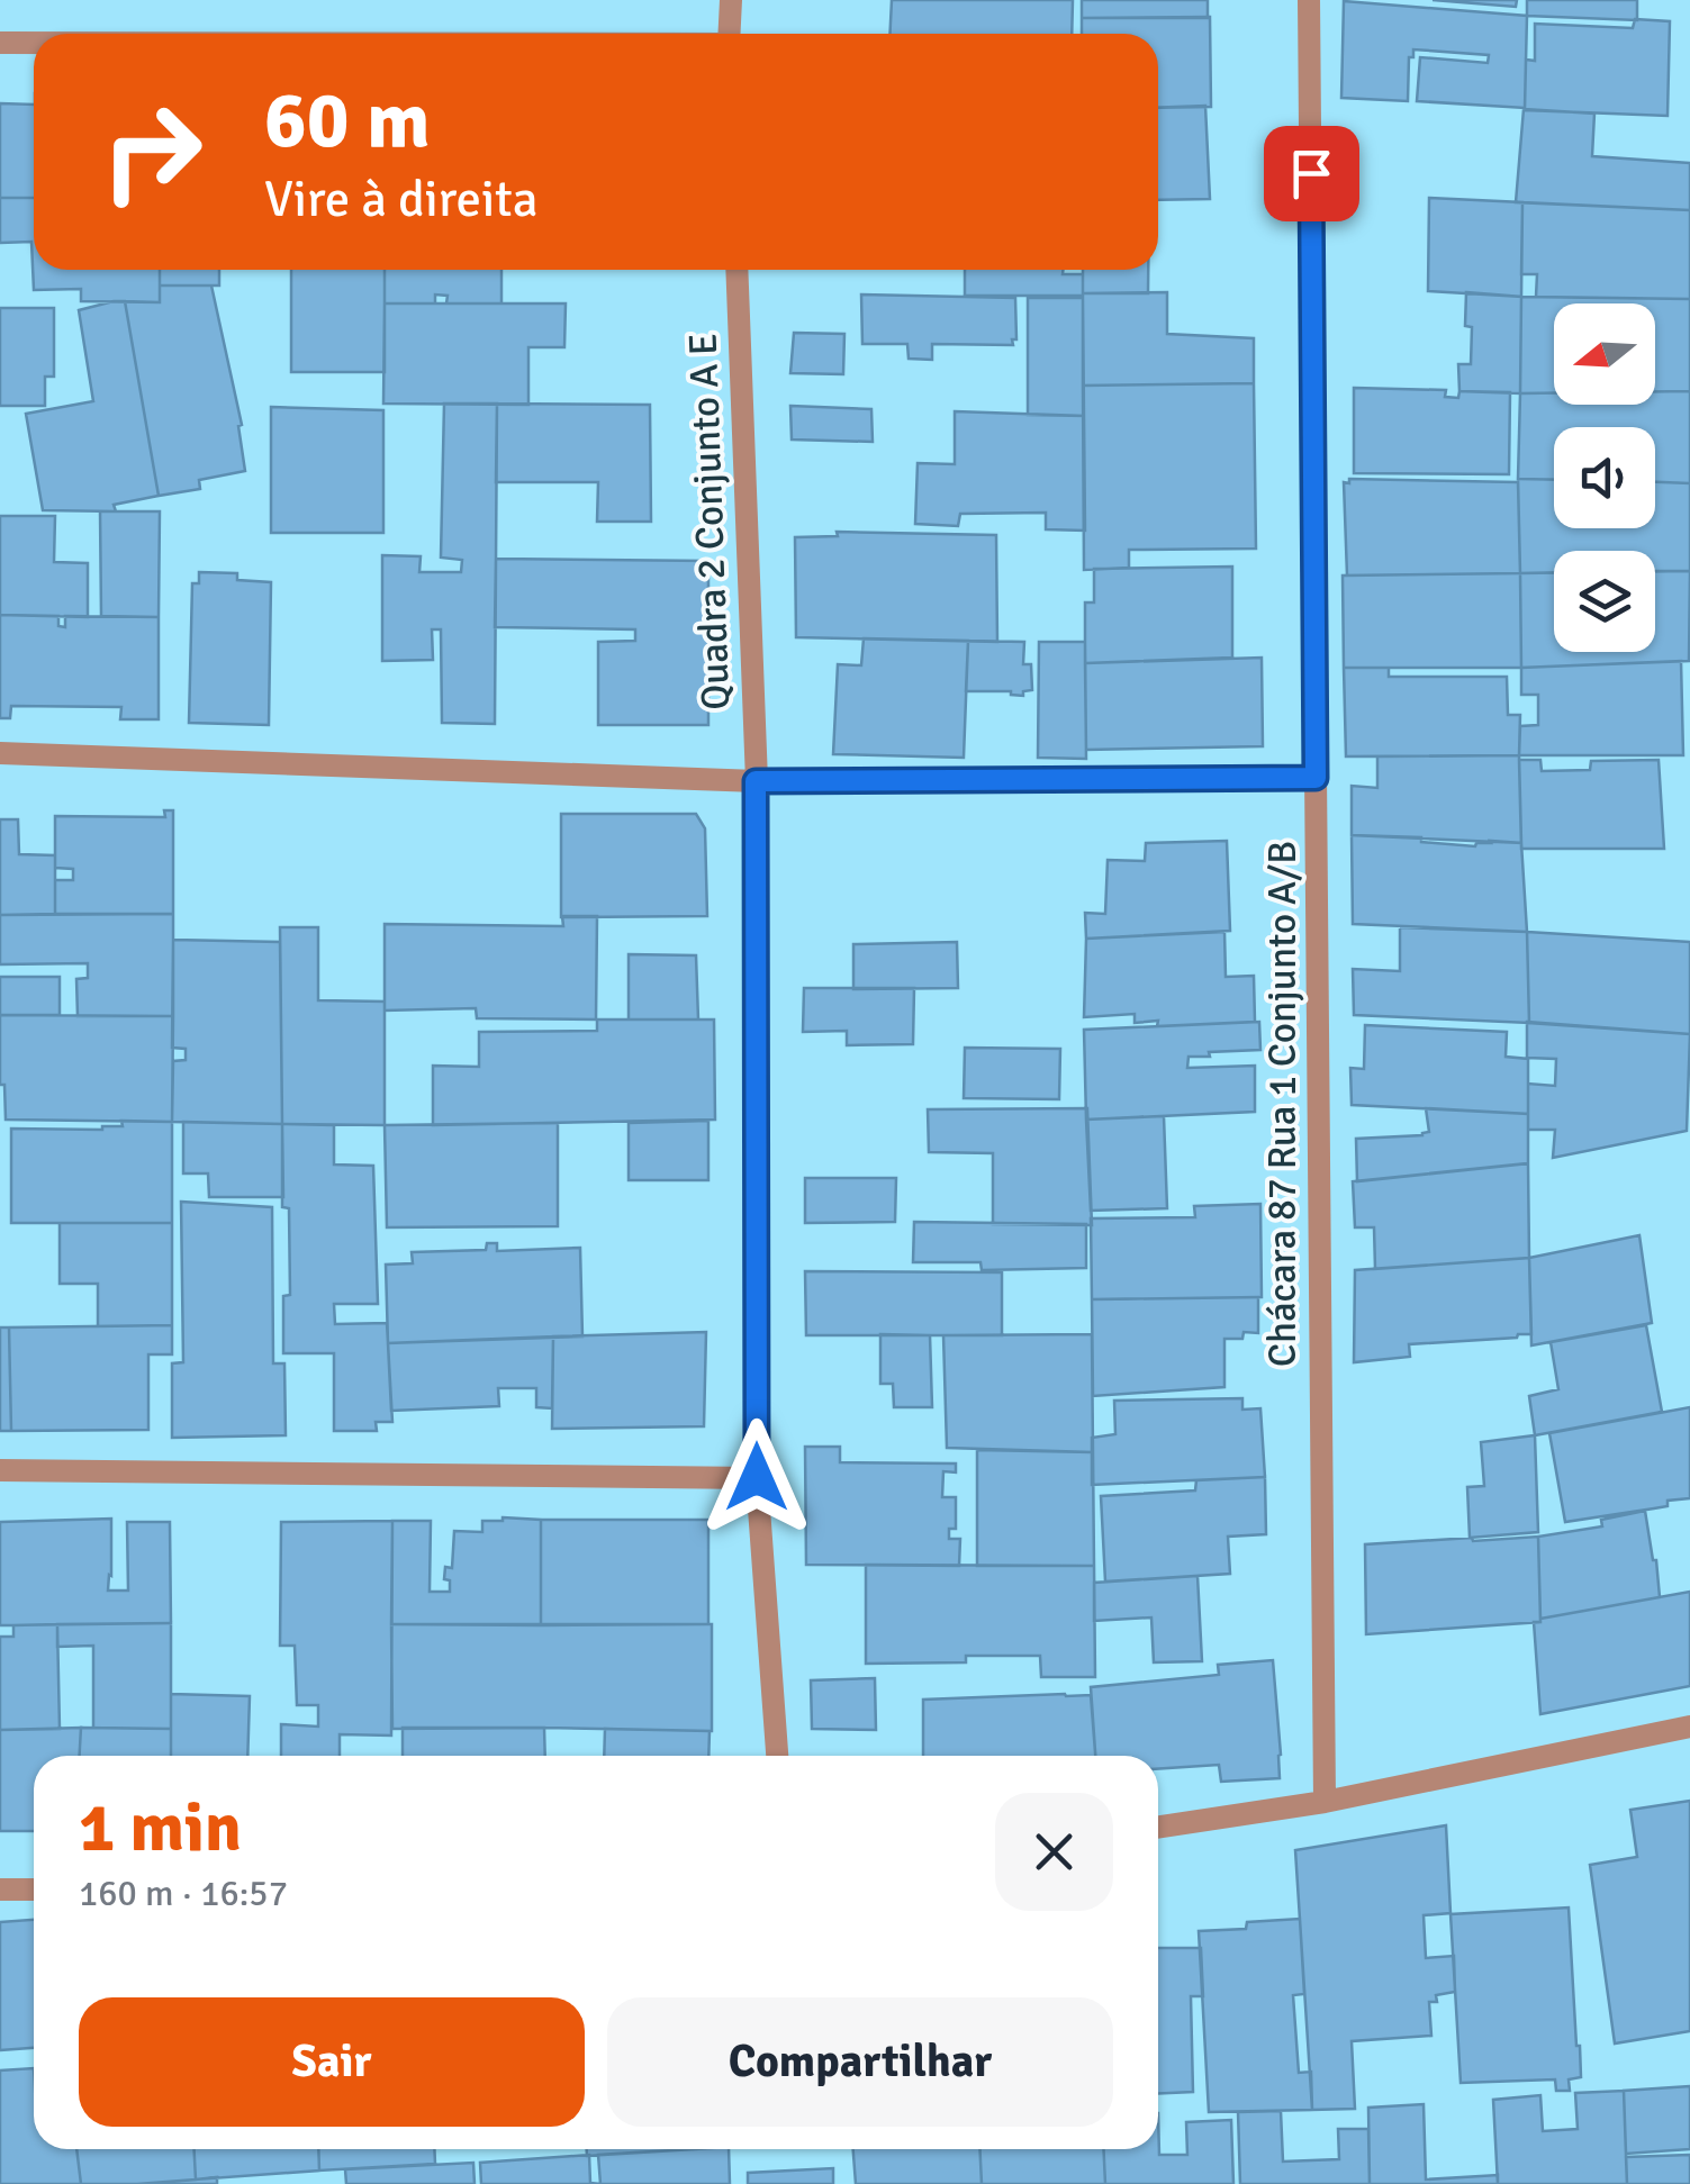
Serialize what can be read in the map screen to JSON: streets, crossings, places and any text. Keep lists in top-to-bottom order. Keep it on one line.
{"streets":{"street":["Quadra 2 Conjunto A E","Chácara 87 Rua 1 Conjunto A/B"]},"north":"left","page":{"turn":["60 m","Vire à direita"],"heading":["1 min","160 m · 16:57"],"buttons":["Sair","Compartilhar"]}}
